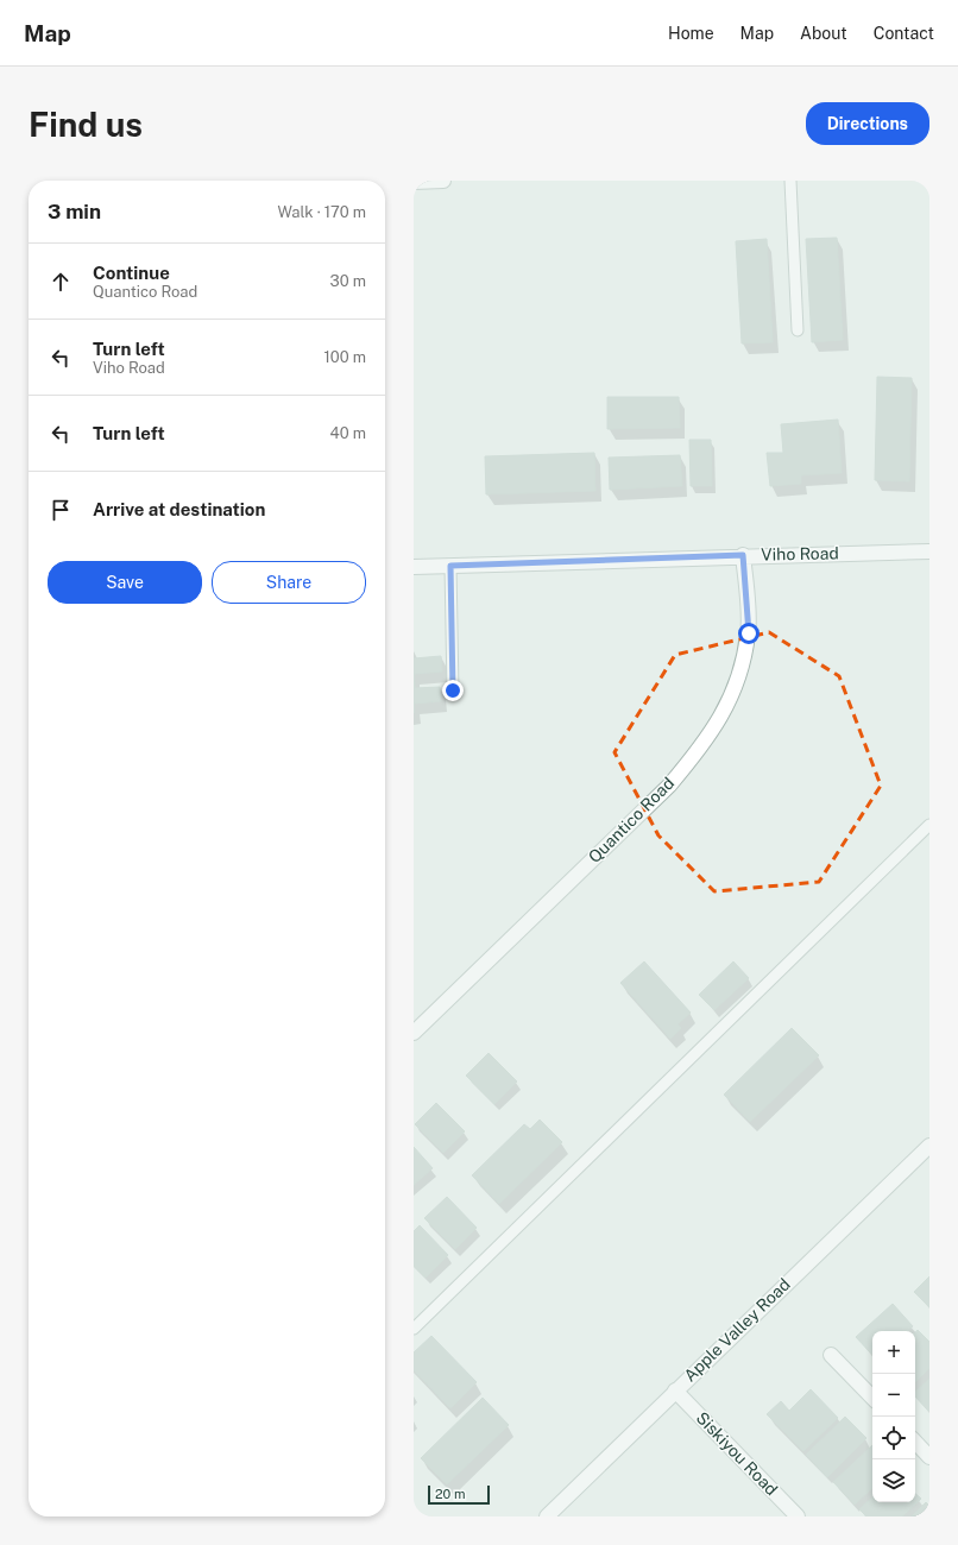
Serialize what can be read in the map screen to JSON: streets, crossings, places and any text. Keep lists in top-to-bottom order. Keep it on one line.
{"streets":{"street":["Viho Road","Quantico Road","Apple Valley Road","Siskiyou Road"]},"crossings":[["Viho Road","Quantico Road"],["Apple Valley Road","Siskiyou Road"]],"scale_bar":"20 m","page":{"header":"Map","nav":["Home","Map","About","Contact"],"buttons":["Directions",["Save","Share"]],"title":"Find us","heading":["3 min","Walk · 170 m"],"list":[["Continue","Quantico Road","30 m"],["Turn left","Viho Road","100 m"],["Turn left","40 m"],"Arrive at destination"],"map_buttons":["+","−"],"scale":"20 m"}}
